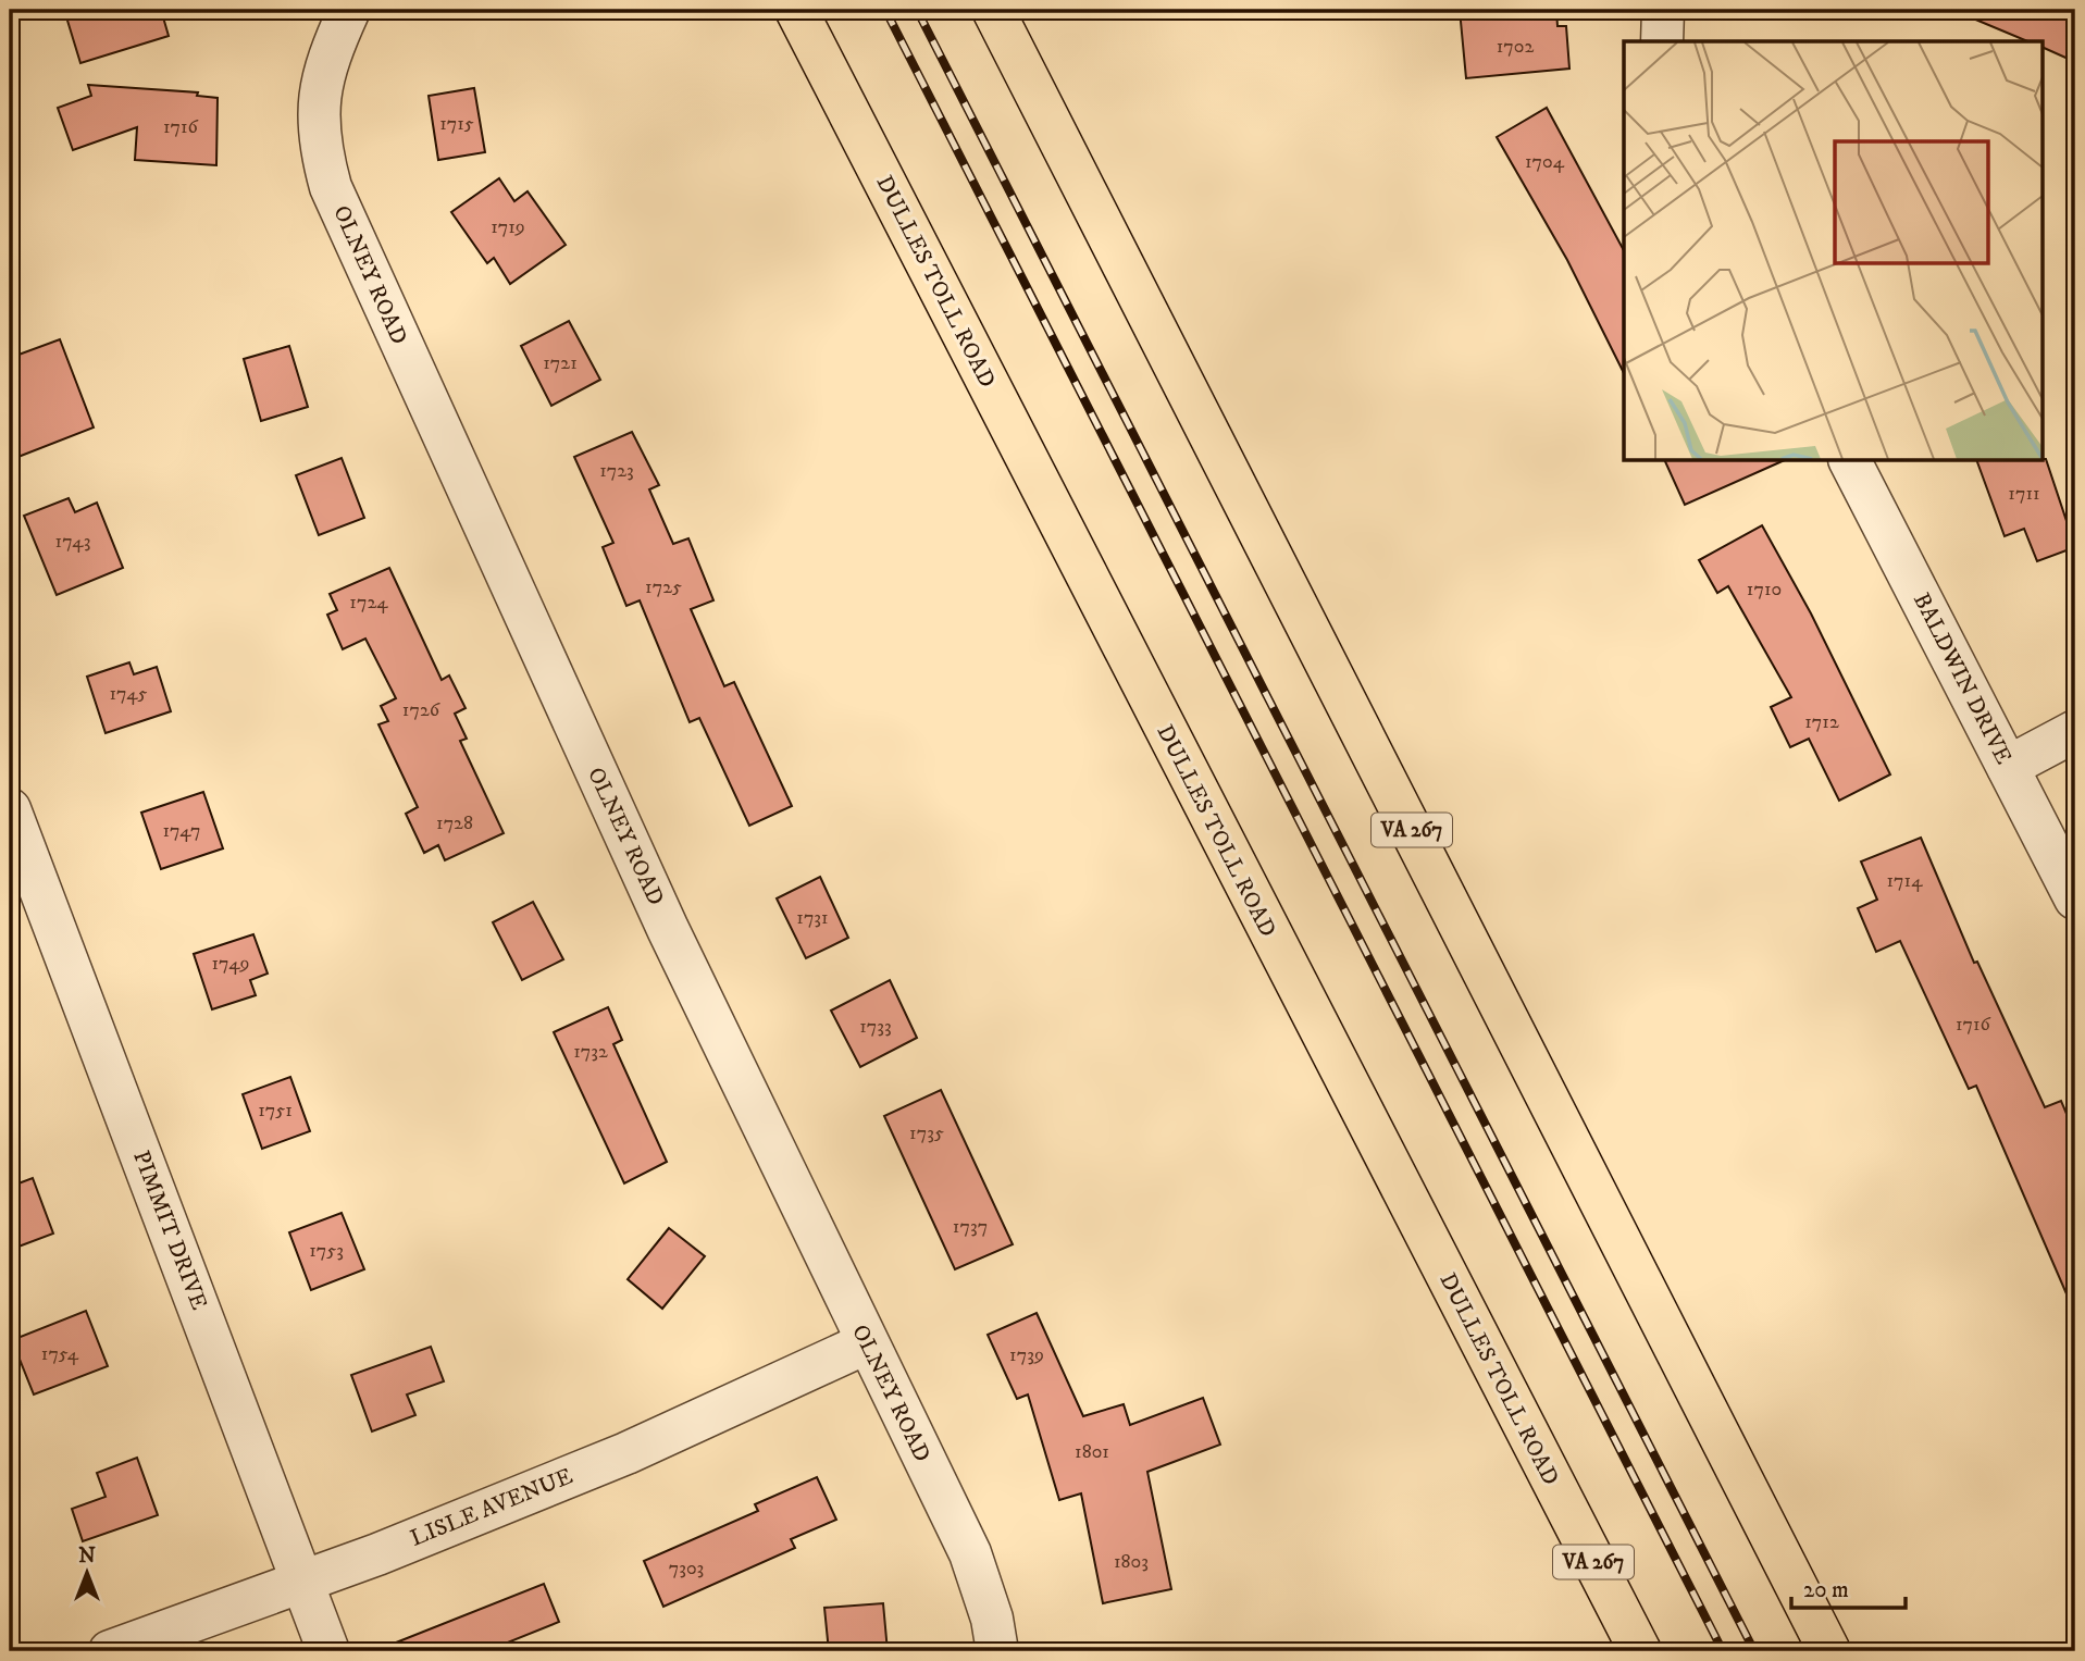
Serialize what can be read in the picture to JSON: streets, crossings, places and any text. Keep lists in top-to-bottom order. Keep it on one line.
{"streets":{"highway":["DULLES TOLL ROAD","VA 267"],"street":["OLNEY ROAD","BALDWIN DRIVE","PIMMIT DRIVE","LISLE AVENUE"]},"crossings":[["OLNEY ROAD","LISLE AVENUE"],["PIMMIT DRIVE","LISLE AVENUE"]],"house_numbers":["1702","1715","1716","1704","1719","1721","1723","1711","1743","1725","1710","1724","1745","1726","1712","1728","1747","1714","1731","1749","1716","1733","1732","1751","1735","1737","1753","1754","1739","1801","1803","7303"],"scale_bar":"20 m","north":"top"}
